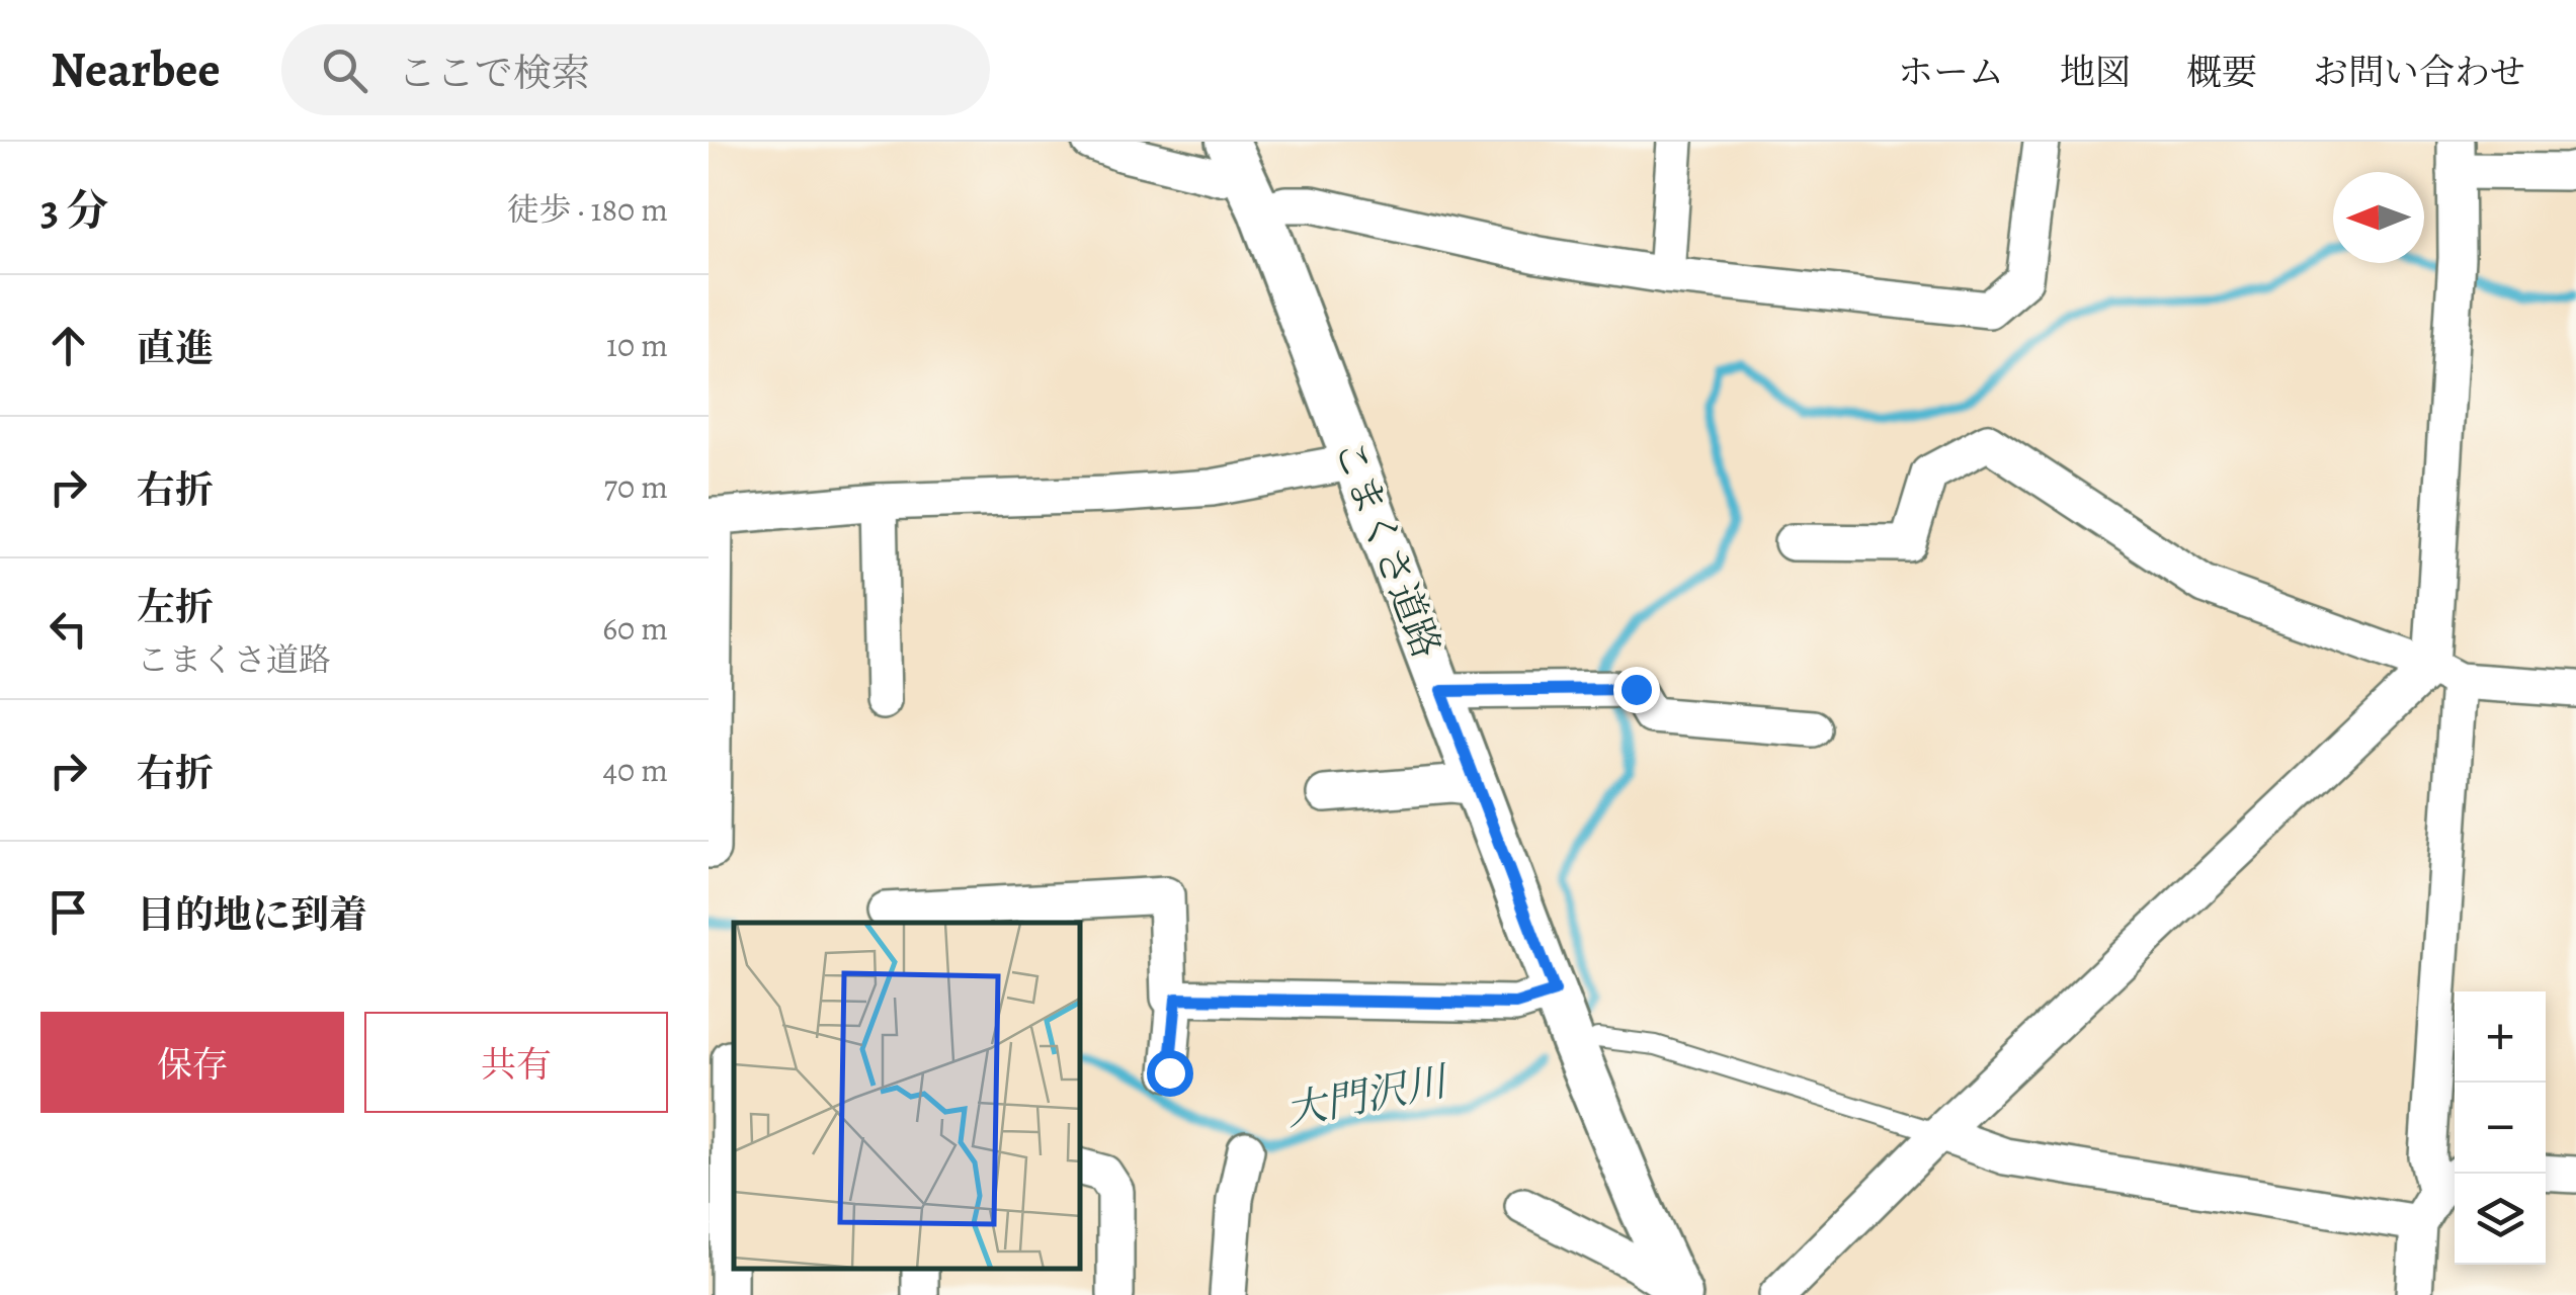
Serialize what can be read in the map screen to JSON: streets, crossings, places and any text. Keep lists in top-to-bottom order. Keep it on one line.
{"streets":{"street":["こまくさ道路"]},"water":["大門沢川"],"north":"left","page":{"header":"Nearbee","search":"ここで検索","nav":["ホーム","地図","概要","お問い合わせ"],"heading":["3 分","徒歩 · 180 m"],"list":[["直進","10 m"],["右折","70 m"],["左折","こまくさ道路","60 m"],["右折","40 m"],"目的地に到着"],"buttons":["保存","共有"],"map_buttons":["+","−"]}}
